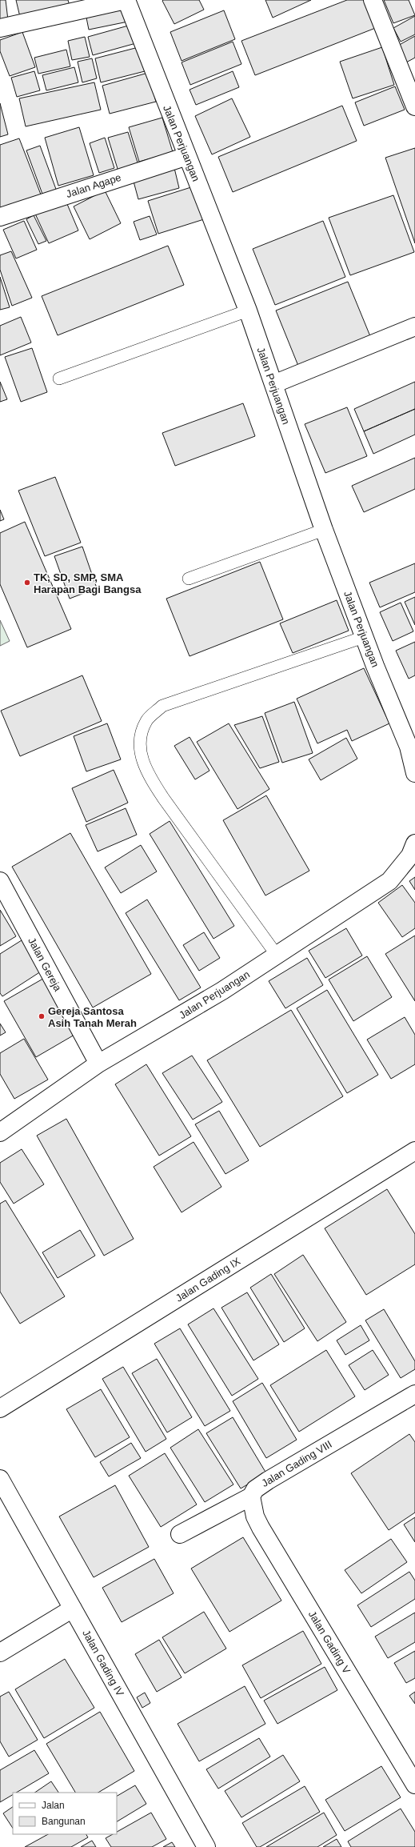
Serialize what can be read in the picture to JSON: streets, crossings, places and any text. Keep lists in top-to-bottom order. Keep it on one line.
{"streets":{"street":["Jalan Perjuangan","Jalan Agape","Jalan Gereja","Jalan Gading IX","Jalan Gading VIII","Jalan Gading V","Jalan Gading IV"]},"crossings":[["Jalan Perjuangan","Jalan Agape"],["Jalan Perjuangan","Jalan Gereja"],["Jalan Gading VIII","Jalan Gading V"]],"places":["TK, SD, SMP, SMA Harapan Bagi Bangsa","Gereja Santosa Asih Tanah Merah"],"legend":["Jalan","Bangunan"]}
